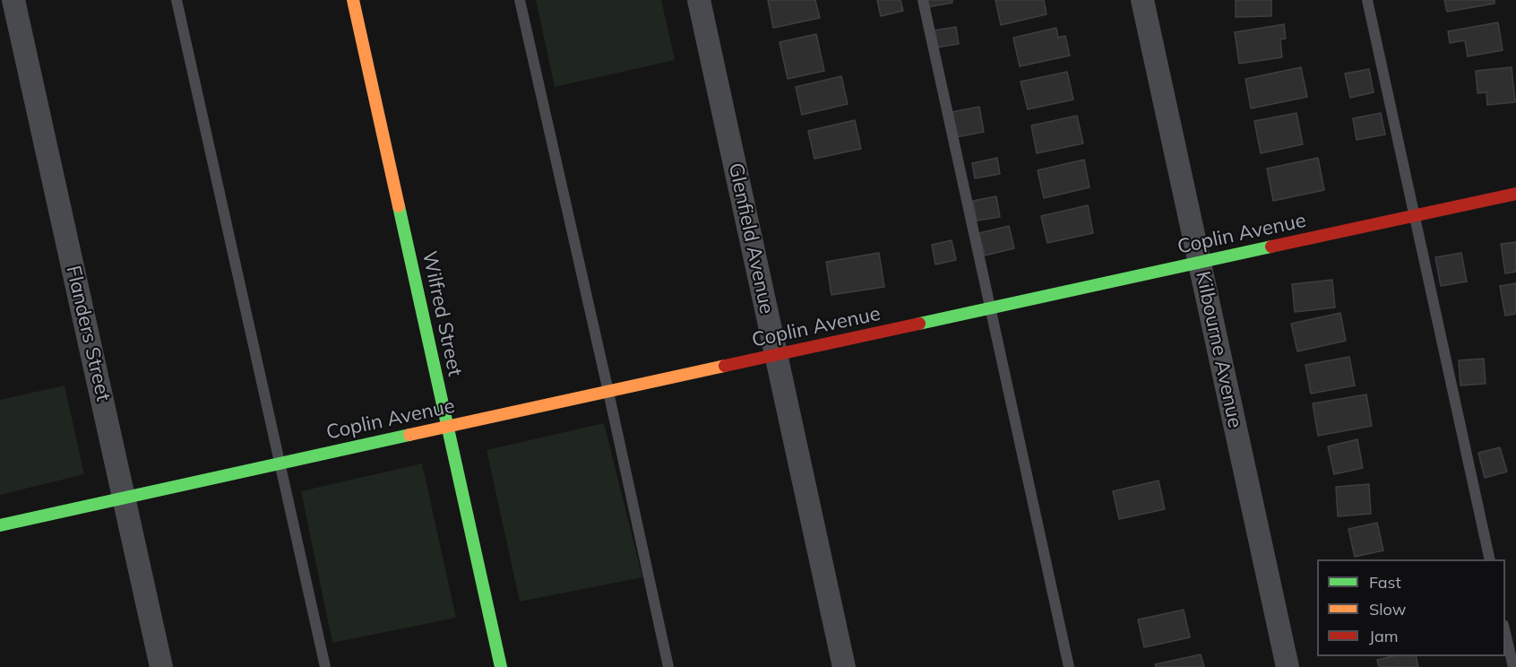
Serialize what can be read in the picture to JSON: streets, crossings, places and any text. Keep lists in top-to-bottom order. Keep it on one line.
{"streets":{"street":["Coplin Avenue","Glenfield Avenue","Wilfred Street","Flanders Street","Kilbourne Avenue"]},"crossings":[["Coplin Avenue","Glenfield Avenue"],["Coplin Avenue","Wilfred Street"],["Coplin Avenue","Flanders Street"],["Coplin Avenue","Kilbourne Avenue"]],"legend":["Fast","Slow","Jam"]}
